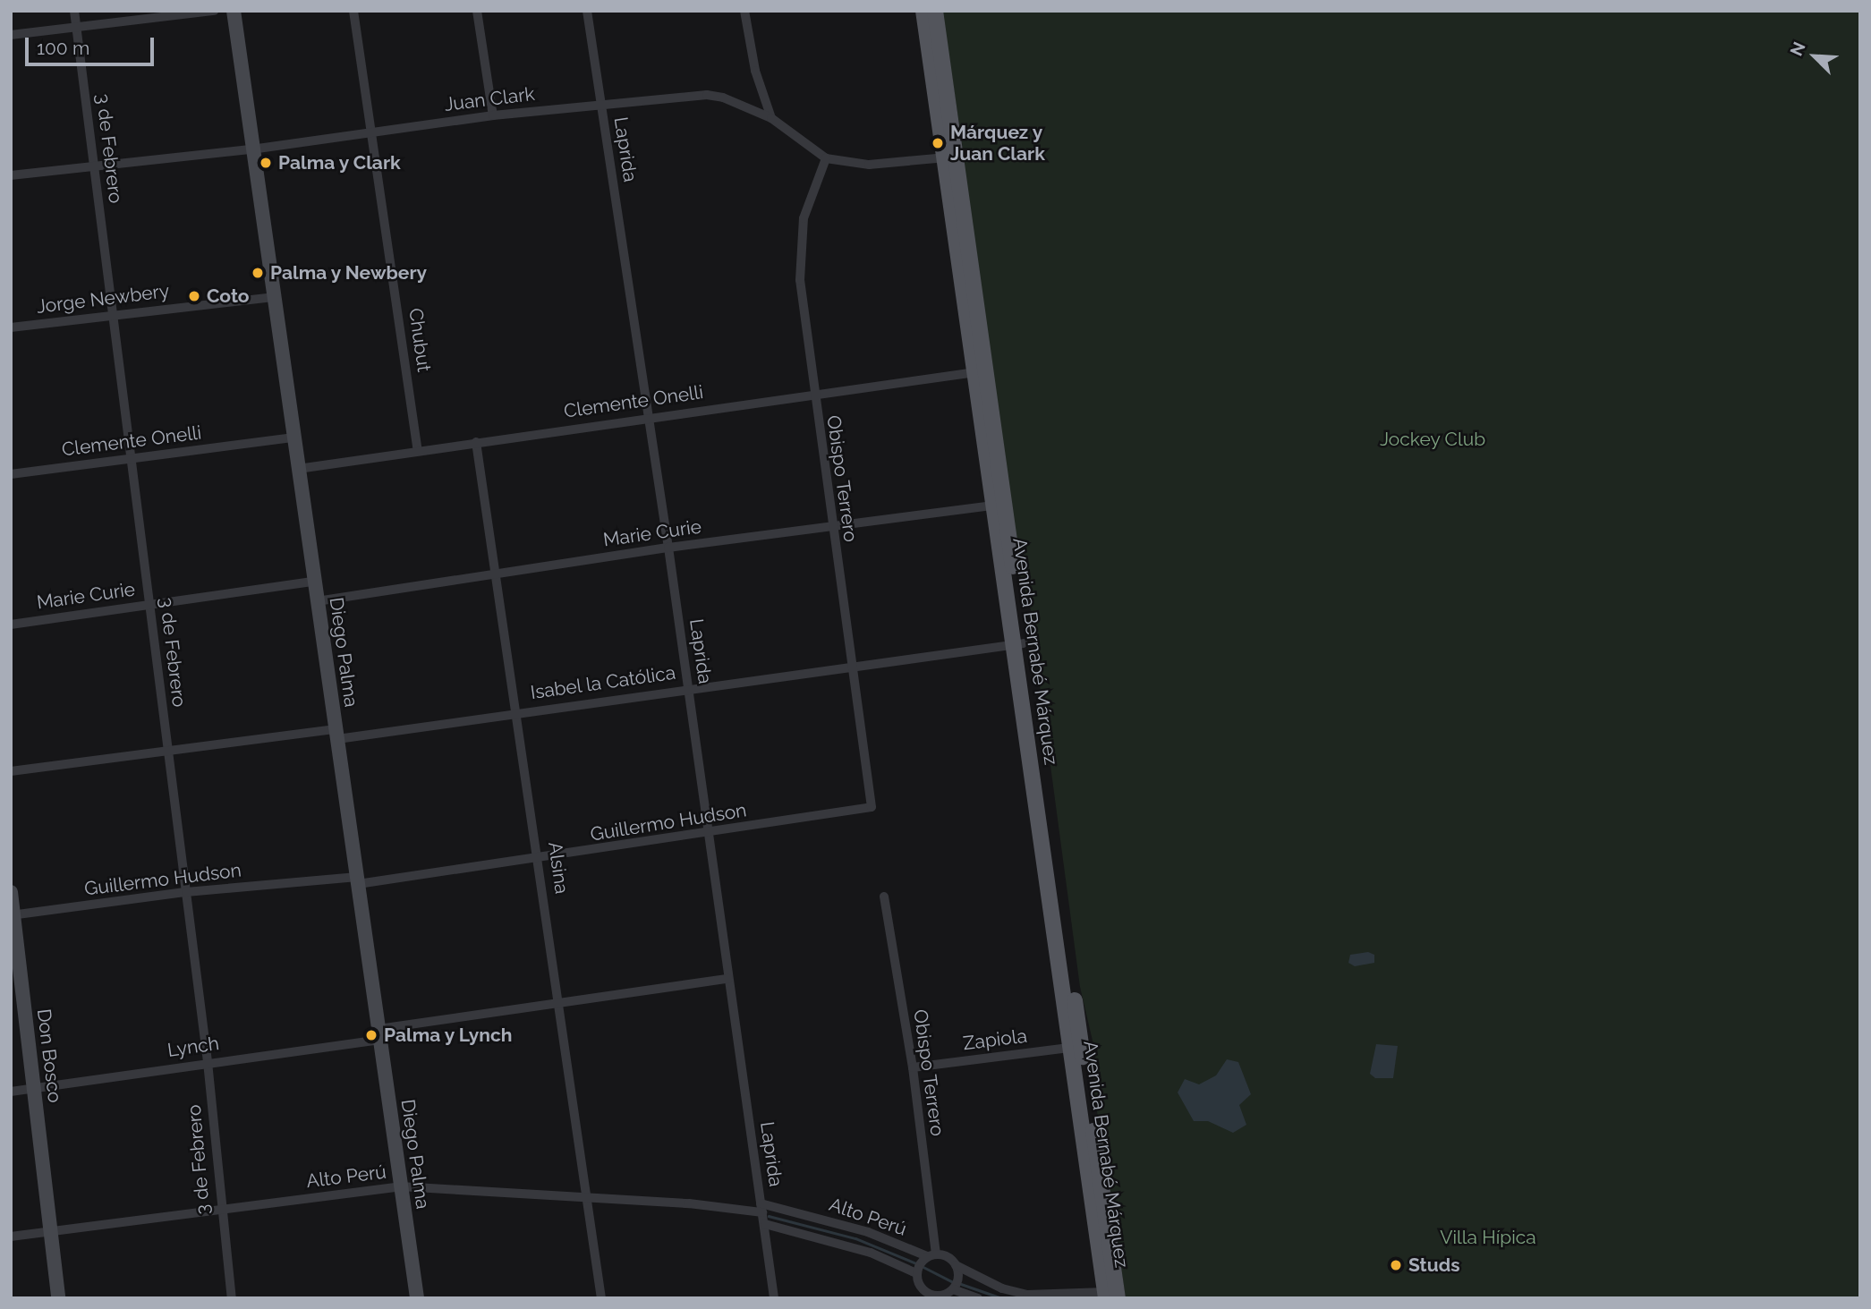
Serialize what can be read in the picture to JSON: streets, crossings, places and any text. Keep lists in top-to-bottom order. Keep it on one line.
{"streets":{"main road":["Avenida Bernabé Márquez","Diego Palma","Don Bosco"],"street":["Juan Clark","3 de Febrero","Laprida","Jorge Newbery","Chubut","Clemente Onelli","Obispo Terrero","Marie Curie","Isabel la Católica","Guillermo Hudson","Alsina","Zapiola","Lynch","Alto Perú"]},"crossings":[["Juan Clark","3 de Febrero"],["Juan Clark","Laprida"],["Juan Clark","Chubut"],["Juan Clark","Obispo Terrero"],["Juan Clark","Avenida Bernabé Márquez"],["Juan Clark","Diego Palma"],["3 de Febrero","Jorge Newbery"],["3 de Febrero","Clemente Onelli"],["3 de Febrero","Marie Curie"],["3 de Febrero","Isabel la Católica"],["3 de Febrero","Guillermo Hudson"],["3 de Febrero","Lynch"],["3 de Febrero","Alto Perú"],["Laprida","Clemente Onelli"],["Laprida","Marie Curie"],["Laprida","Isabel la Católica"],["Laprida","Guillermo Hudson"],["Laprida","Lynch"],["Laprida","Alto Perú"],["Jorge Newbery","Diego Palma"],["Chubut","Clemente Onelli"],["Clemente Onelli","Obispo Terrero"],["Clemente Onelli","Avenida Bernabé Márquez"],["Clemente Onelli","Diego Palma"],["Clemente Onelli","Alsina"],["Obispo Terrero","Marie Curie"],["Obispo Terrero","Isabel la Católica"],["Obispo Terrero","Guillermo Hudson"],["Obispo Terrero","Zapiola"],["Obispo Terrero","Alto Perú"],["Marie Curie","Avenida Bernabé Márquez"],["Marie Curie","Diego Palma"],["Marie Curie","Alsina"],["Avenida Bernabé Márquez","Isabel la Católica"],["Avenida Bernabé Márquez","Zapiola"],["Diego Palma","Isabel la Católica"],["Diego Palma","Guillermo Hudson"],["Diego Palma","Lynch"],["Diego Palma","Alto Perú"],["Isabel la Católica","Alsina"],["Guillermo Hudson","Alsina"],["Guillermo Hudson","Don Bosco"],["Alsina","Lynch"],["Alsina","Alto Perú"],["Lynch","Don Bosco"],["Don Bosco","Alto Perú"]],"parks":["Jockey Club","Villa Hípica"],"places":["Márquez y Juan Clark","Palma y Clark","Palma y Newbery","Coto","Palma y Lynch","Studs"],"scale_bar":"100 m","north":"top left"}
